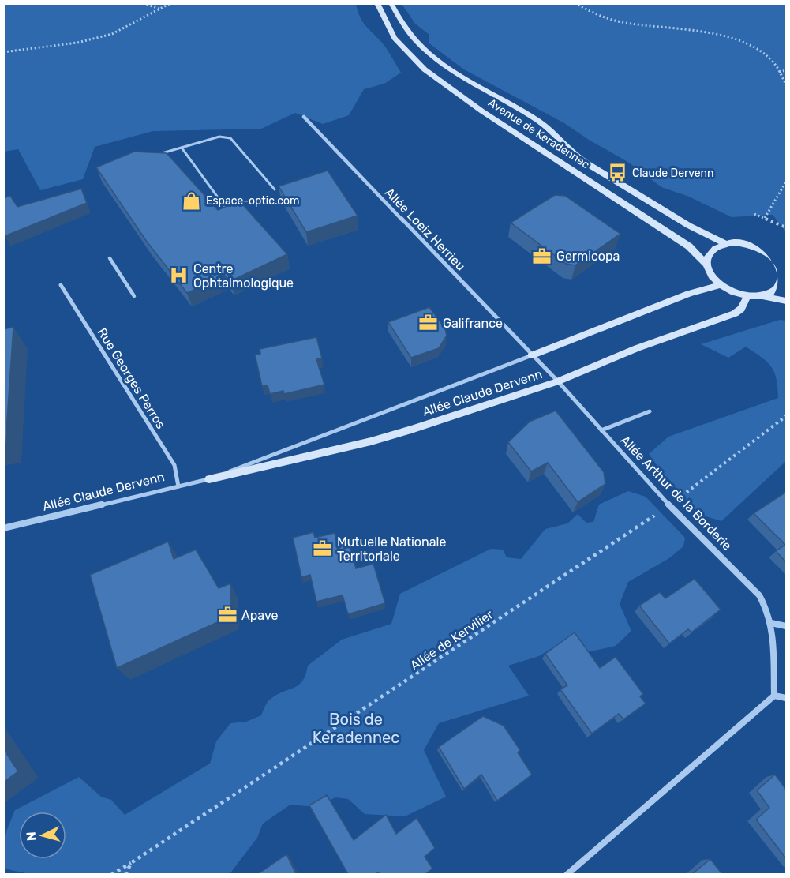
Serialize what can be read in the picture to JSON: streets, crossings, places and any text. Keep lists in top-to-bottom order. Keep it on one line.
{"streets":{"street":["Avenue de Keradennec","Allée Loeiz Herrieu","Rue Georges Perros","Allée Claude Dervenn","Allée Arthur de la Borderie"],"path":["Allée de Kervilier"]},"crossings":[["Avenue de Keradennec","Allée Claude Dervenn"],["Allée Loeiz Herrieu","Allée Claude Dervenn"],["Allée Loeiz Herrieu","Allée Arthur de la Borderie"],["Rue Georges Perros","Allée Claude Dervenn"],["Allée Claude Dervenn","Allée Arthur de la Borderie"],["Allée Arthur de la Borderie","Allée de Kervilier"]],"parks":["Bois de Keradennec"],"places":{"bus stop":["Claude Dervenn"],"shop":["Espace-optic.com"],"office":["Germicopa","Galifrance","Mutuelle Nationale Territoriale","Apave"],"hospital":["Centre Ophtalmologique"]},"north":"left"}
